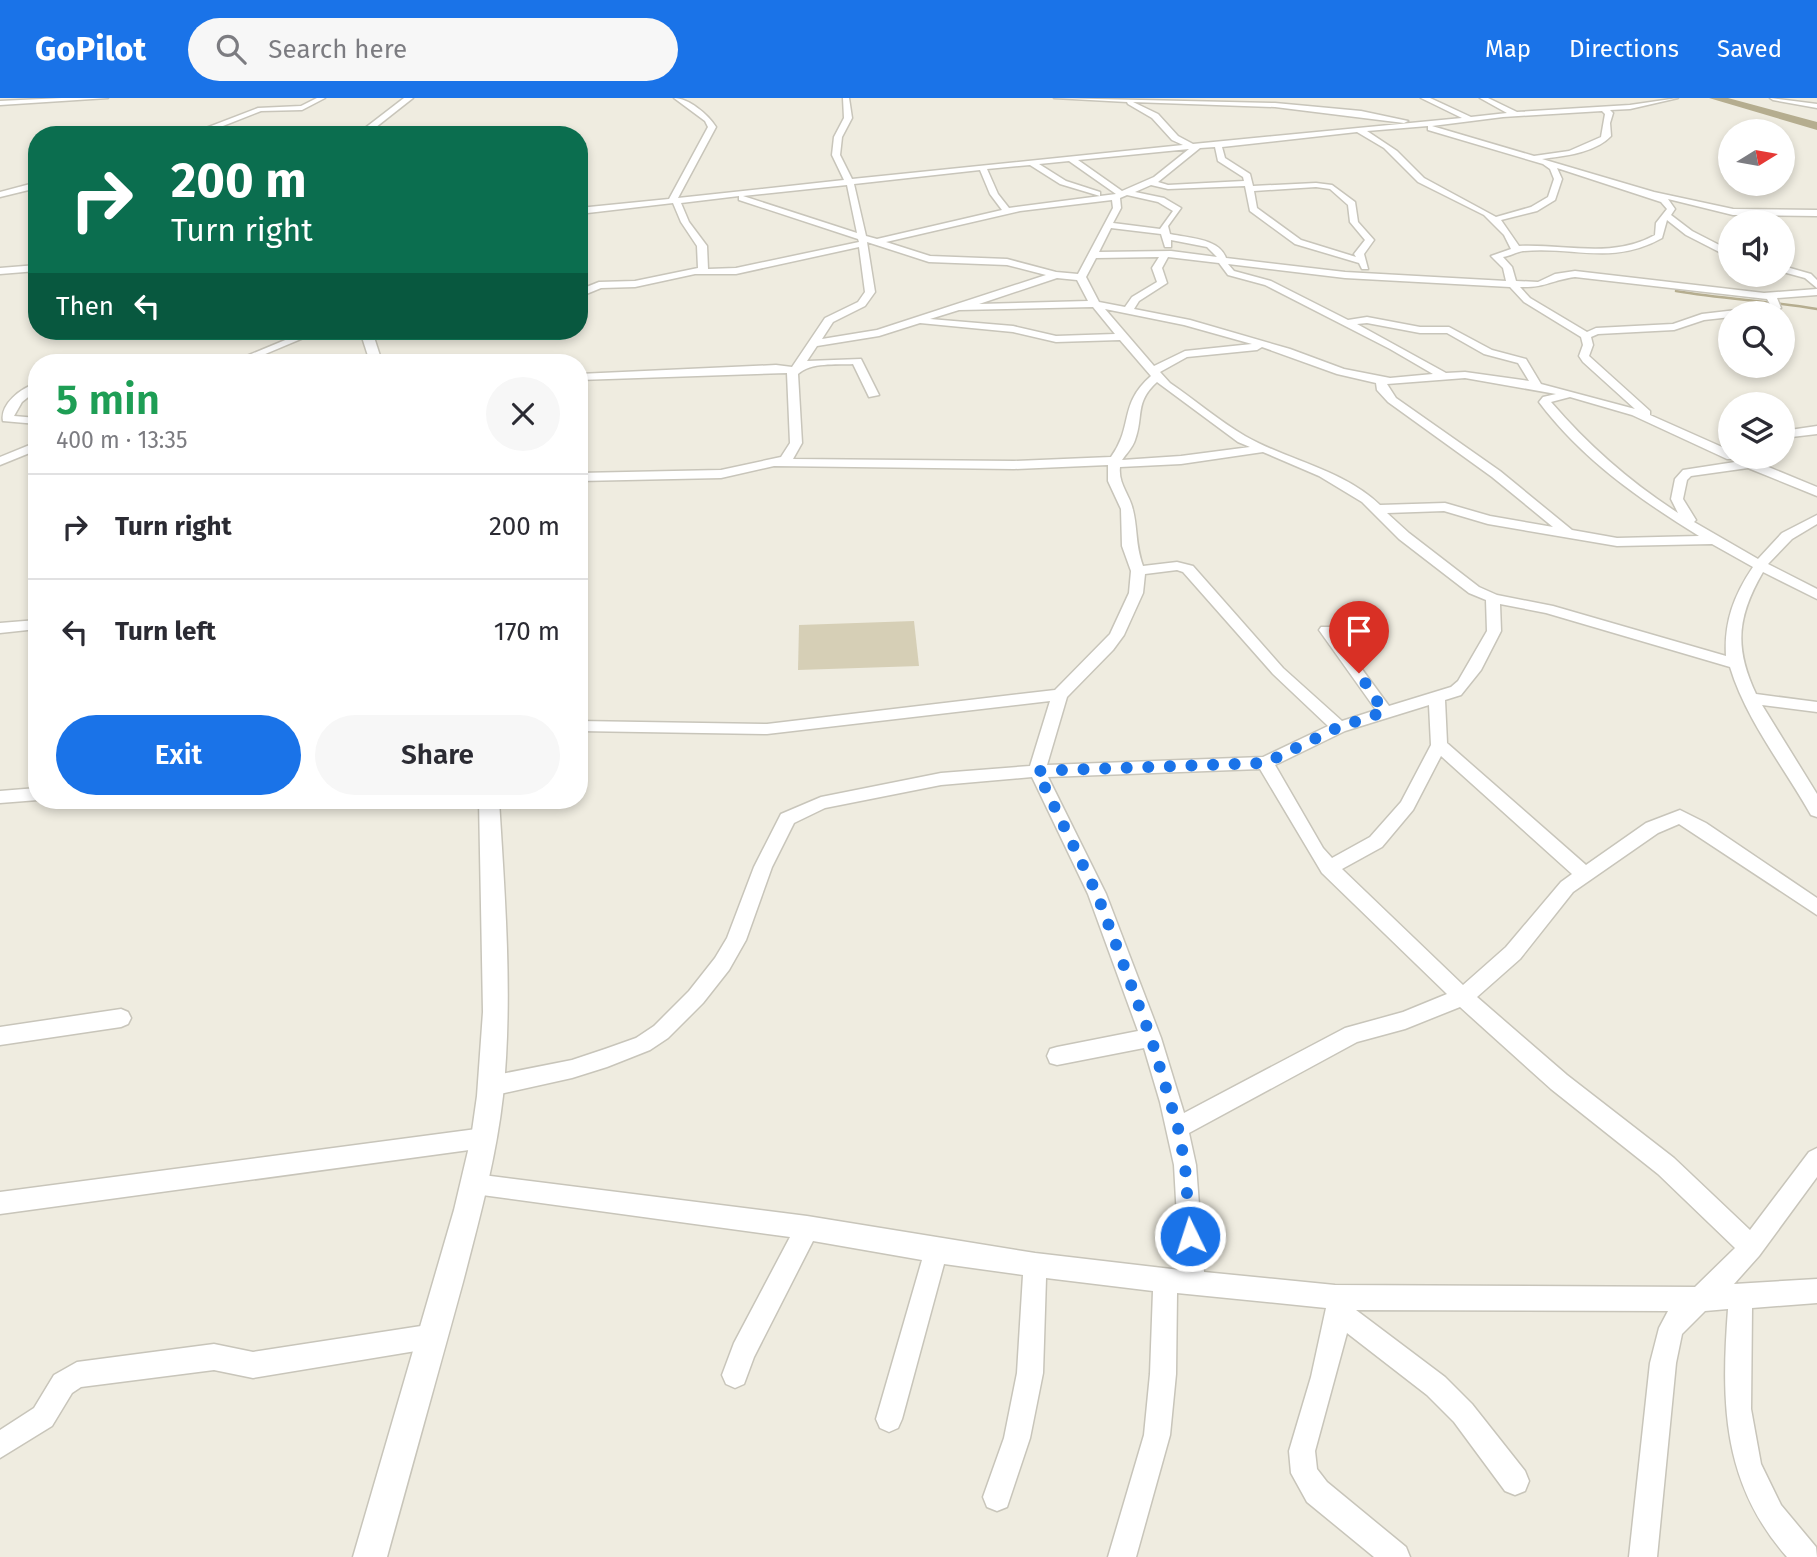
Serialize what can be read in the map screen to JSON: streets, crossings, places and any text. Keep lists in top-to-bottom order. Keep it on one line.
{"north":"right","page":{"header":"GoPilot","search":"Search here","nav":["Map","Directions","Saved"],"turn":["200 m","Turn right"],"then":"Then","heading":["5 min","400 m · 13:35"],"list":[{"name":"Turn right","value":"200 m"},{"name":"Turn left","value":"170 m"}],"buttons":["Exit","Share"]}}
